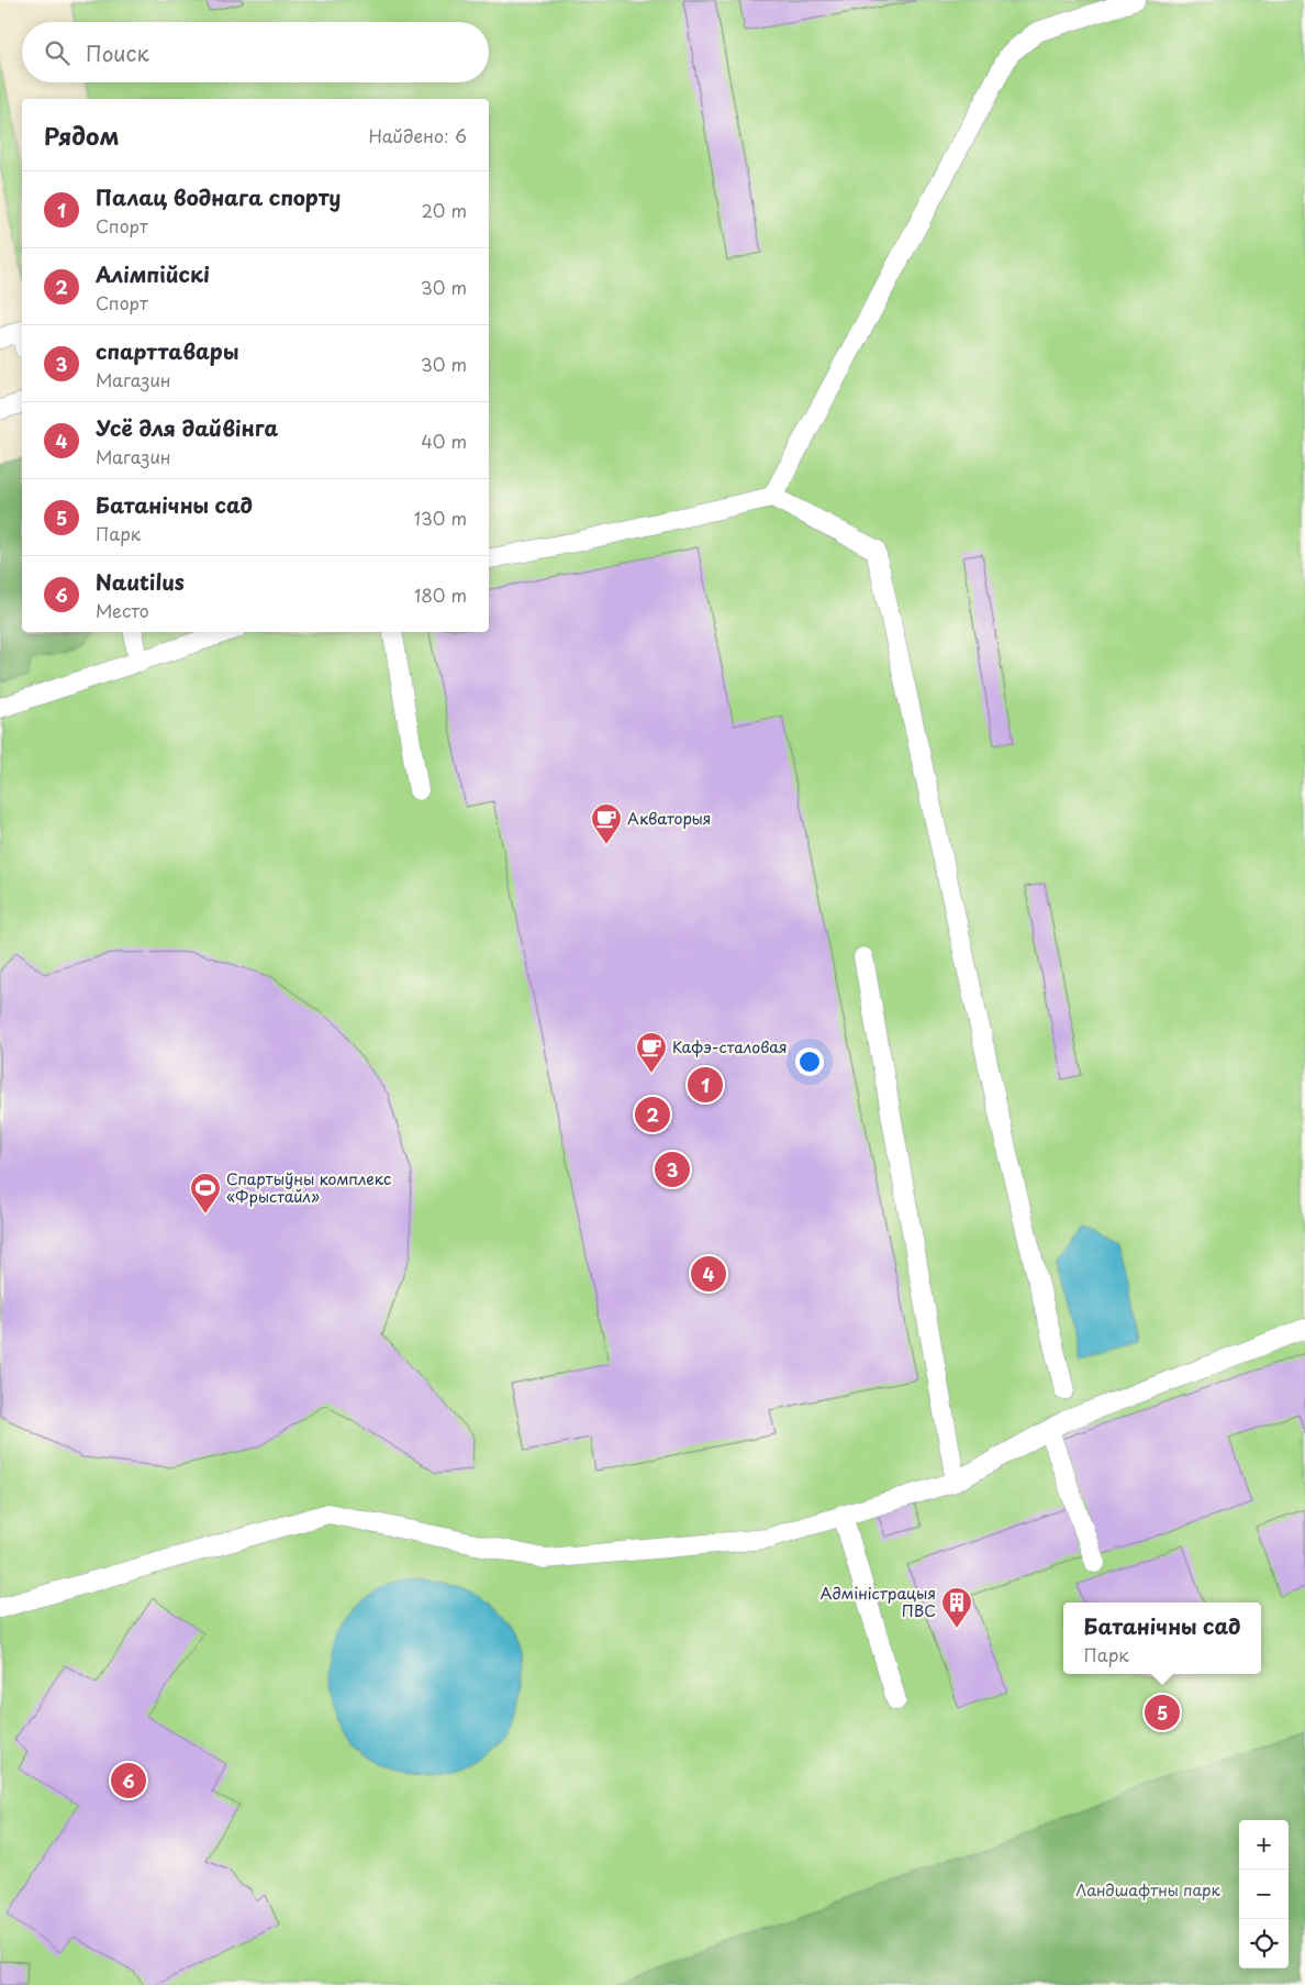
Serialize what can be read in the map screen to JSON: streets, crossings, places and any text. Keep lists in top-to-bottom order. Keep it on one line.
{"parks":["Ландшафтны парк"],"places":{"cafe":["Акваторыя","Кафэ-сталовая"],"sports":["Спартыўны комплекс «Фрыстайл»"],"building":["Адміністрацыя ПВС"]},"page":{"search":"Поиск","heading":["Рядом","Найдено: 6"],"list":[{"mark":"1","name":"Палац воднага спорту","note":"Спорт","value":"20 m"},{"mark":"2","name":"Алімпійскі","note":"Спорт","value":"30 m"},{"mark":"3","name":"спарттавары","note":"Магазин","value":"30 m"},{"mark":"4","name":"Усё для дайвінга","note":"Магазин","value":"40 m"},{"mark":"5","name":"Батанічны сад","note":"Парк","value":"130 m"},{"mark":"6","name":"Nautilus","note":"Место","value":"180 m"}],"pins":["1","2","3","4","5","6"],"popup":["Батанічны сад","Парк"],"map_buttons":["+","−"]}}
